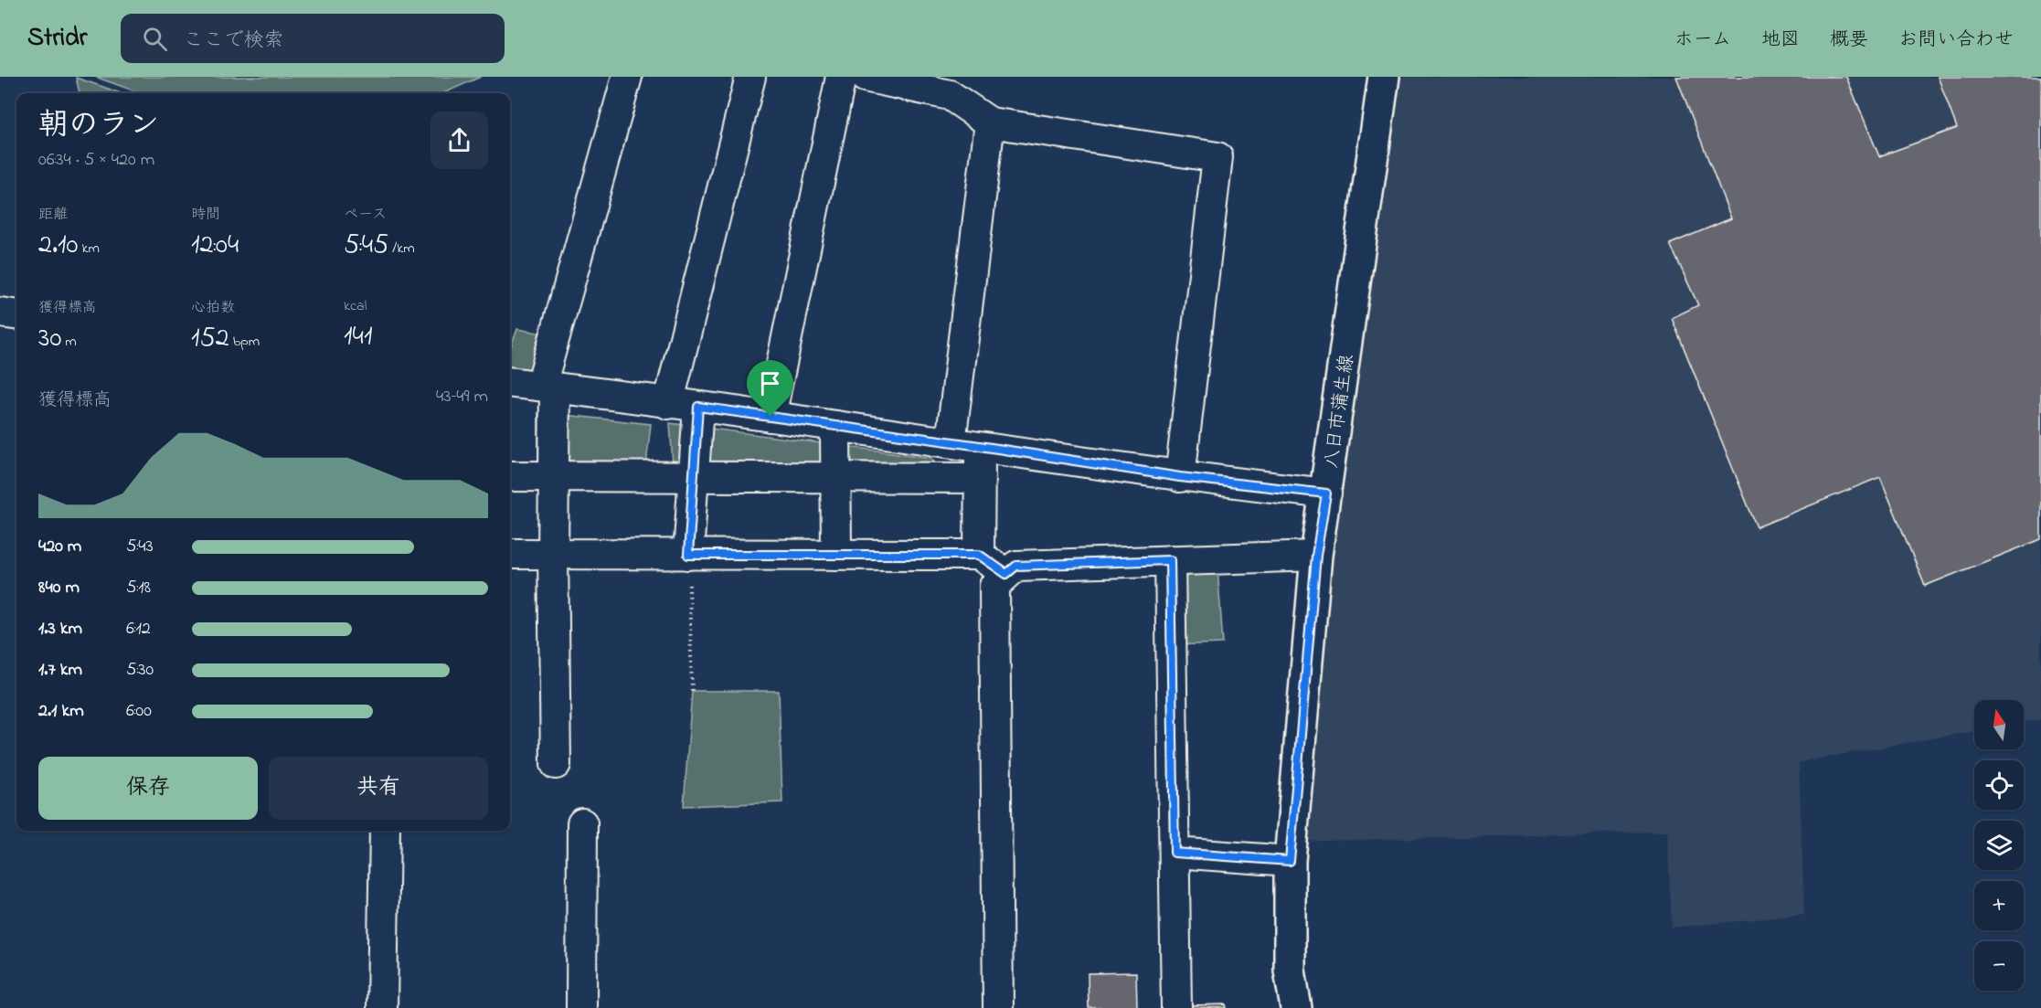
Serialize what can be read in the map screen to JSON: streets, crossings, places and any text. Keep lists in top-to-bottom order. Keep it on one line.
{"streets":{"main road":["八日市蒲生線"]},"north":"top","page":{"header":"Stridr","search":"ここで検索","nav":["ホーム","地図","概要","お問い合わせ"],"heading":["朝のラン","06:34 · 5 × 420 m"],"stats":[["距離","2.10 km"],["時間","12:04"],["ペース","5:45 /km"],["獲得標高","30 m"],["心拍数","152 bpm"],["kcal","141"]],"chart":["獲得標高","43–49 m"],"list":[{"name":"420 m","note":"5:43"},{"name":"840 m","note":"5:18"},{"name":"1.3 km","note":"6:12"},{"name":"1.7 km","note":"5:30"},{"name":"2.1 km","note":"6:00"}],"map_buttons":["+","−"],"buttons":["保存","共有"]}}
